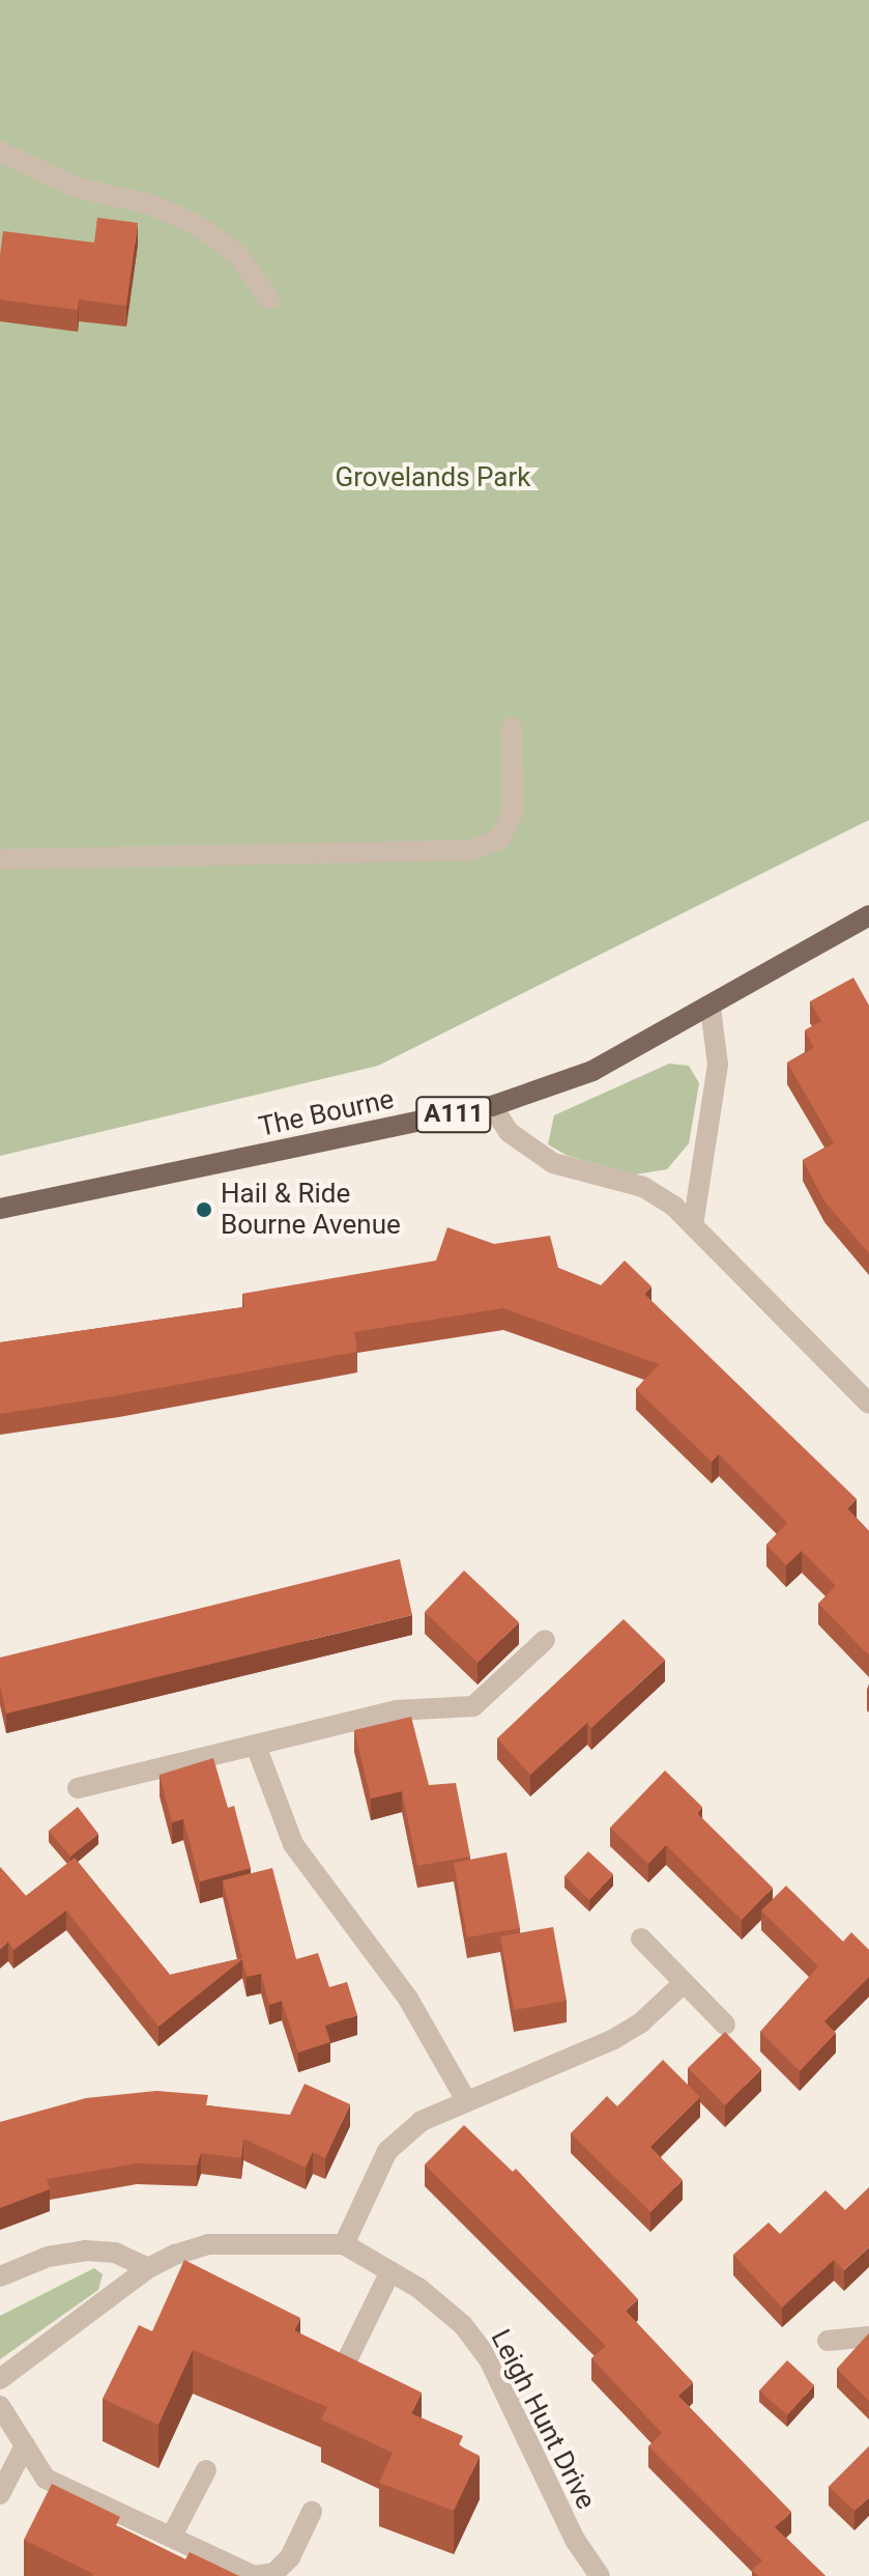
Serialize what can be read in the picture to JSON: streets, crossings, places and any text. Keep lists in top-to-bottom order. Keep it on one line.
{"streets":{"main road":["The Bourne","A111"],"street":["Leigh Hunt Drive"]},"parks":["Grovelands Park"],"places":["Hail & Ride Bourne Avenue"]}
